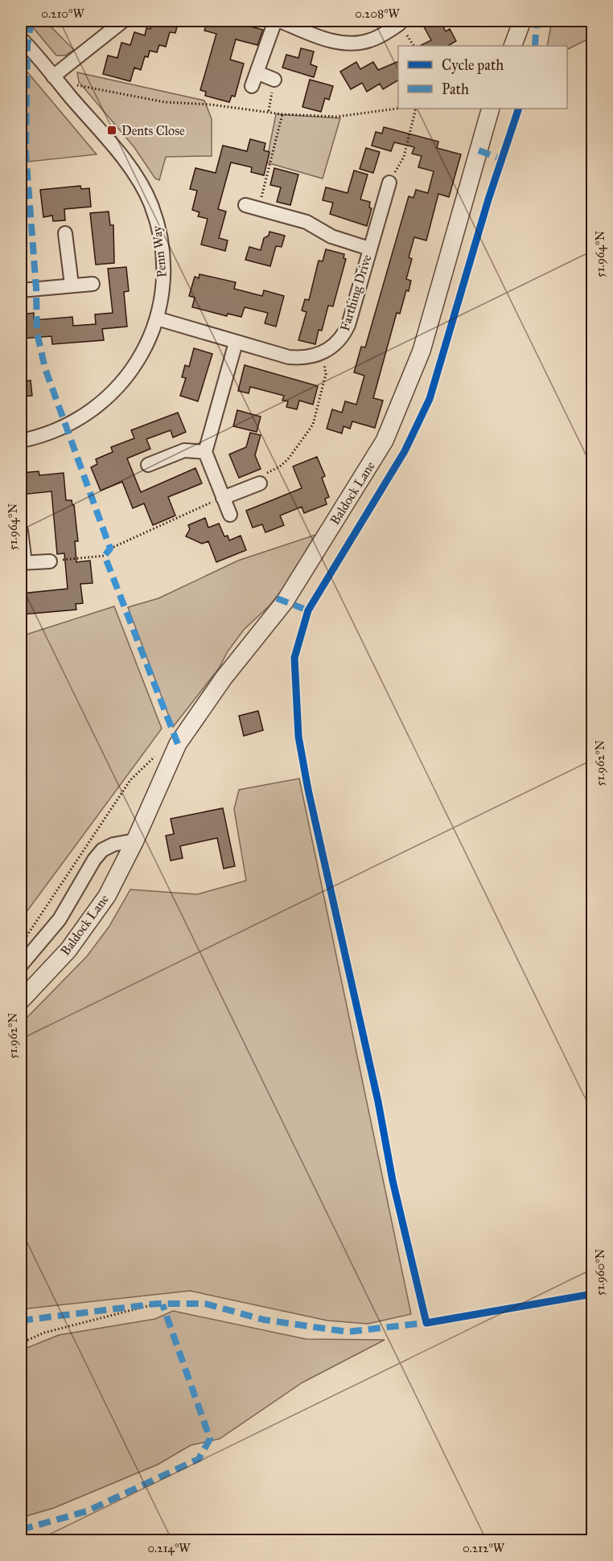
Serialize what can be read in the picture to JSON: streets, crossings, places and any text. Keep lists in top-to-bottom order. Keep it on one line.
{"streets":{"street":["Penn Way","Farthing Drive","Baldock Lane"]},"places":{"transit":["Dents Close"]},"legend":["Cycle path","Path"],"coordinates":["0.210°W","0.208°W","51.964°N","51.962°N","51.960°N","0.214°W","0.212°W"]}
